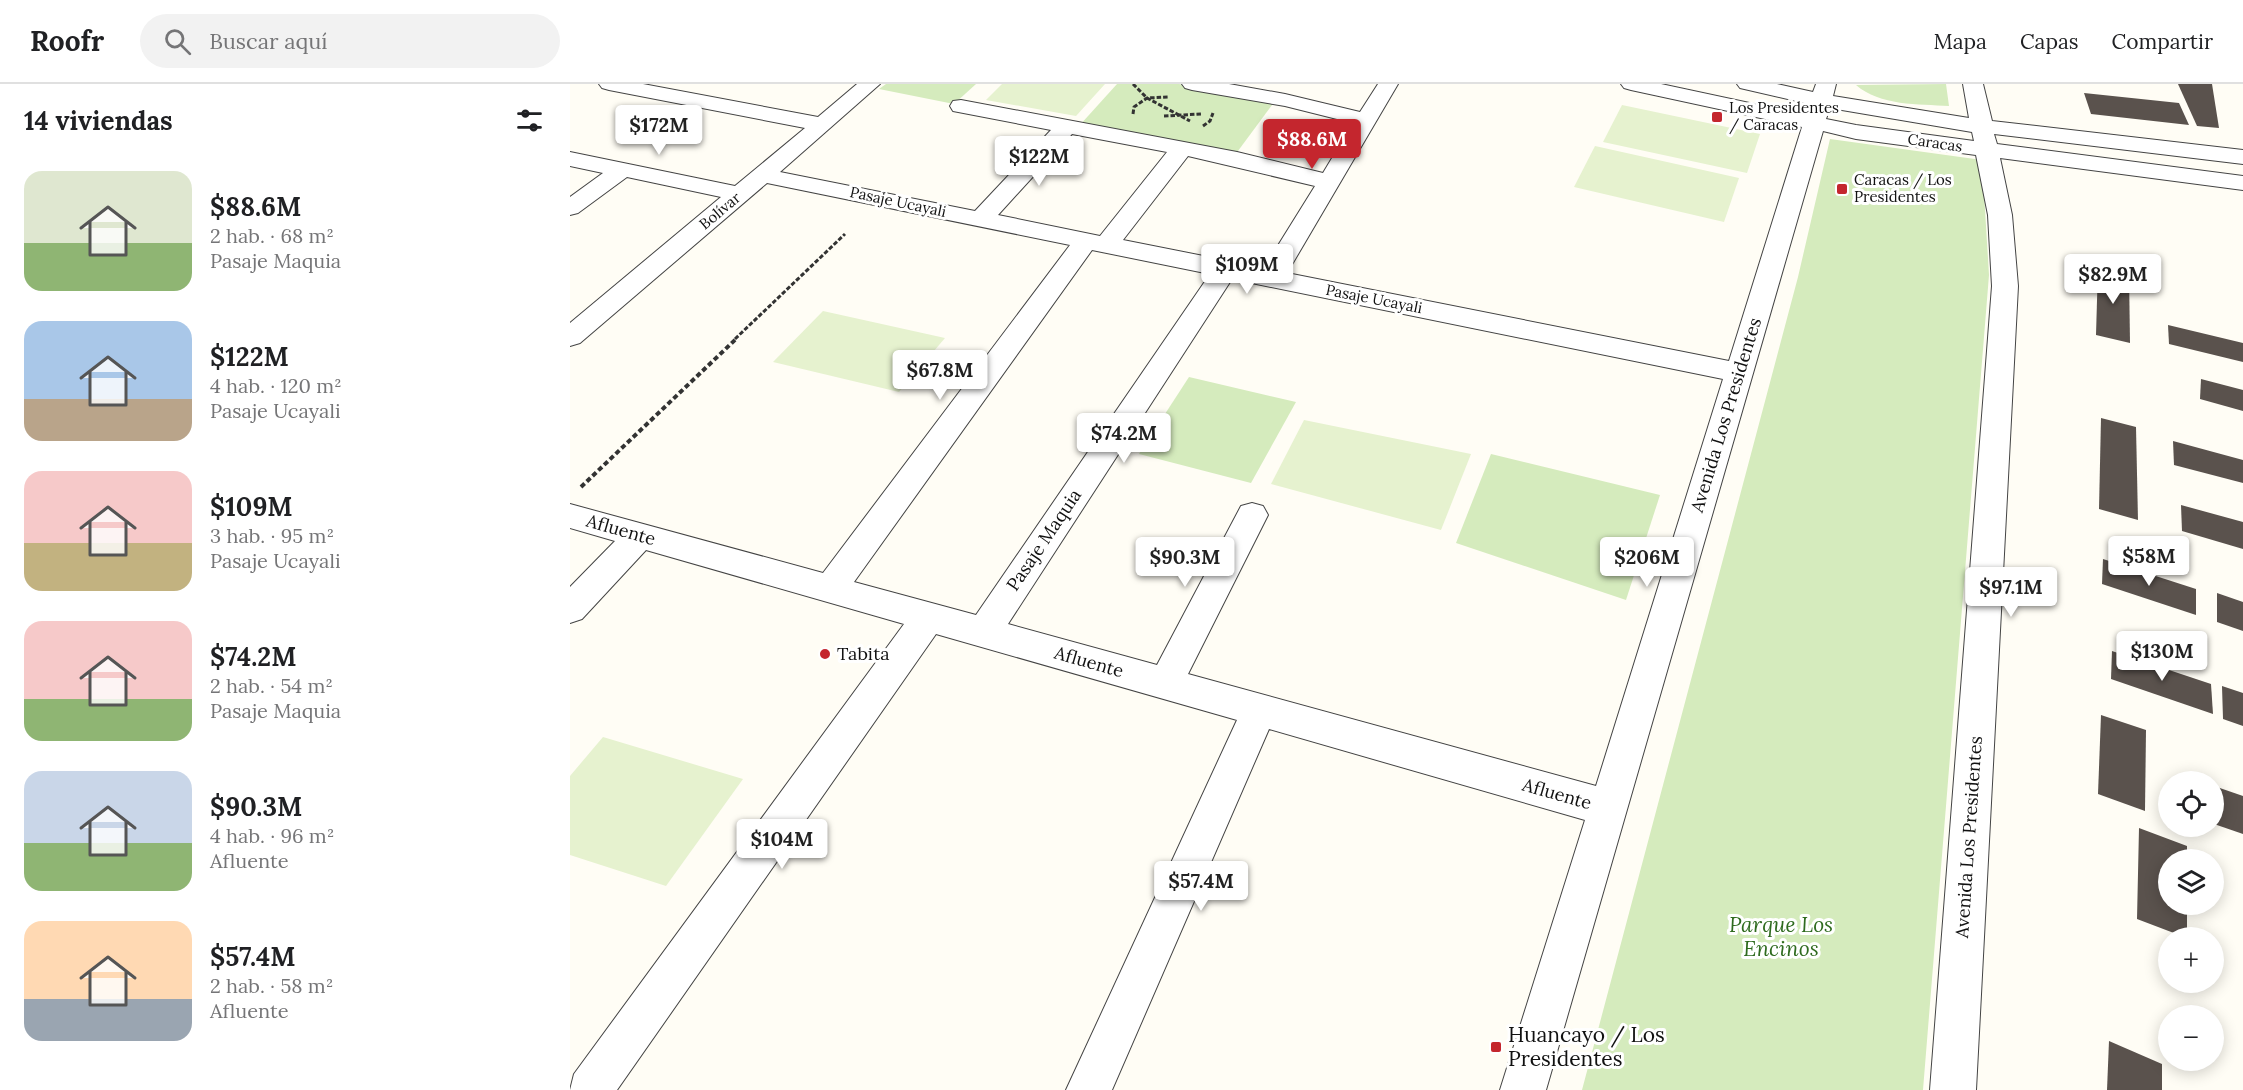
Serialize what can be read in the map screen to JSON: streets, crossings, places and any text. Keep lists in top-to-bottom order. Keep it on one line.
{"streets":{"street":["Caracas","Pasaje Ucayali","Bolívar","Avenida Los Presidentes","Afluente","Pasaje Maquia"]},"crossings":[["Caracas","Avenida Los Presidentes"],["Pasaje Ucayali","Bolívar"],["Pasaje Ucayali","Avenida Los Presidentes"],["Pasaje Ucayali","Pasaje Maquia"],["Avenida Los Presidentes","Afluente"],["Afluente","Pasaje Maquia"]],"parks":["Parque Los Encinos"],"places":{"transit":["Los Presidentes / Caracas","Caracas / Los Presidentes","Huancayo / Los Presidentes"],"other":["Tabita"]},"page":{"header":"Roofr","search":"Buscar aquí","nav":["Mapa","Capas","Compartir"],"heading":"14 viviendas","price":["$172M","$88.6M","$122M","$109M","$82.9M","$67.8M","$74.2M","$58M","$90.3M","$206M","$97.1M","$130M","$104M","$57.4M"],"list":[{"name":"$88.6M","note":"2 hab. · 68 m² · Pasaje Maquia"},{"name":"$122M","note":"4 hab. · 120 m² · Pasaje Ucayali"},{"name":"$109M","note":"3 hab. · 95 m² · Pasaje Ucayali"},{"name":"$74.2M","note":"2 hab. · 54 m² · Pasaje Maquia"},{"name":"$90.3M","note":"4 hab. · 96 m² · Afluente"},{"name":"$57.4M","note":"2 hab. · 58 m² · Afluente"}],"map_buttons":["+","−"]}}
